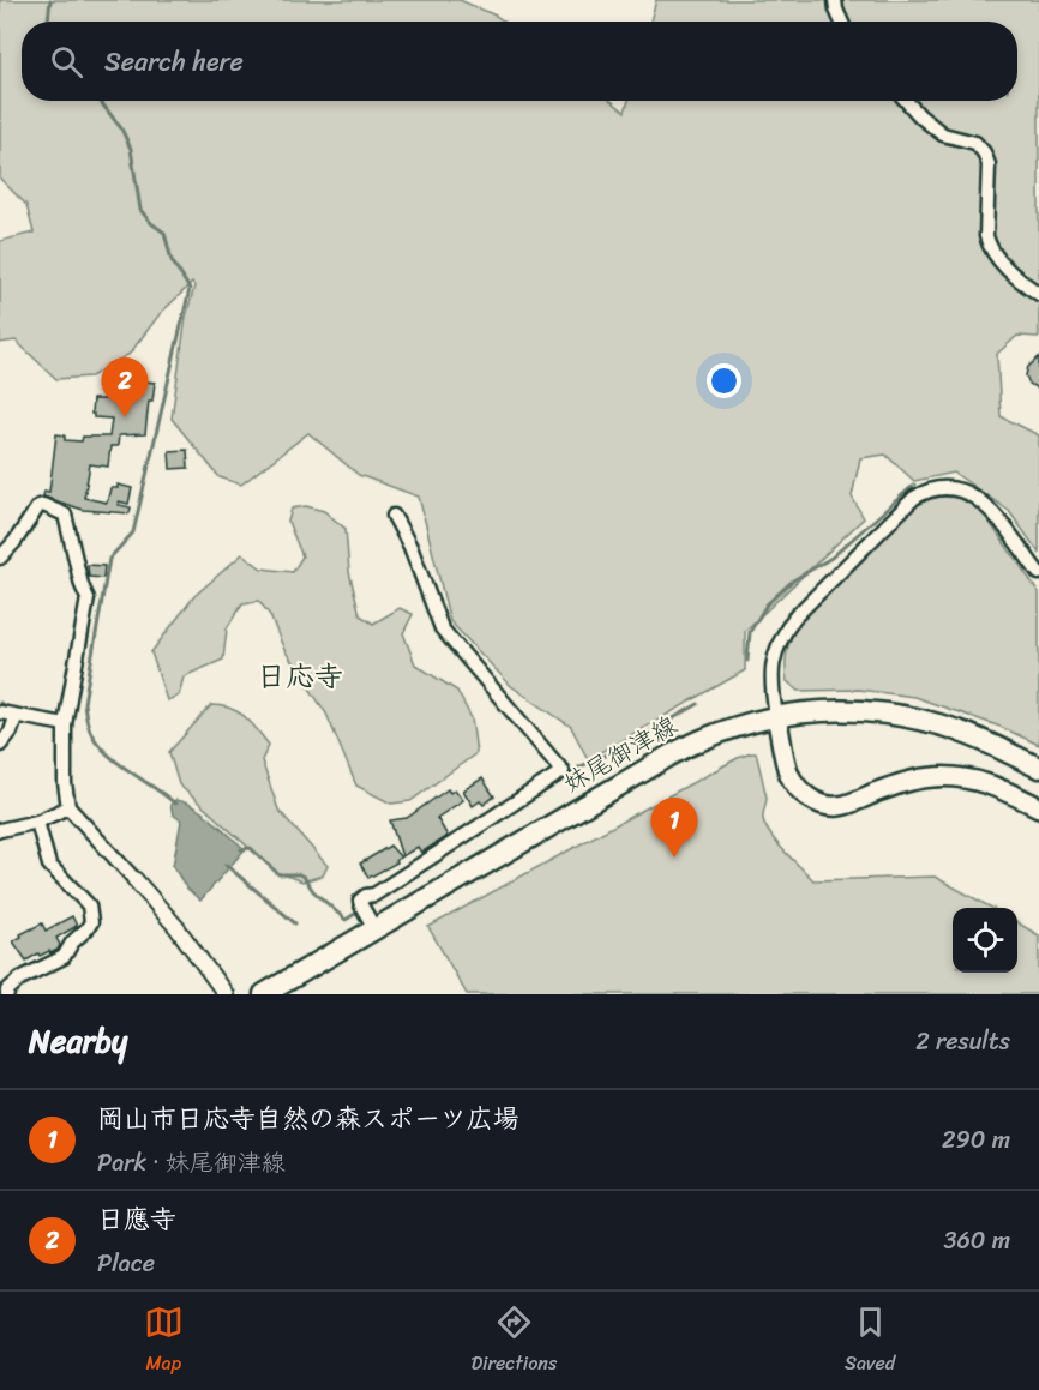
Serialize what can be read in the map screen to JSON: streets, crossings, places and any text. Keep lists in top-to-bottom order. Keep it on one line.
{"streets":{"main road":["妹尾御津線"]},"districts":["日応寺"],"page":{"search":"Search here","pins":["2","1"],"heading":["Nearby","2 results"],"list":[{"mark":"1","name":"岡山市日応寺自然の森スポーツ広場","note":"Park · 妹尾御津線","value":"290 m"},{"mark":"2","name":"日應寺","note":"Place","value":"360 m"}],"nav":["Map","Directions","Saved"]}}
